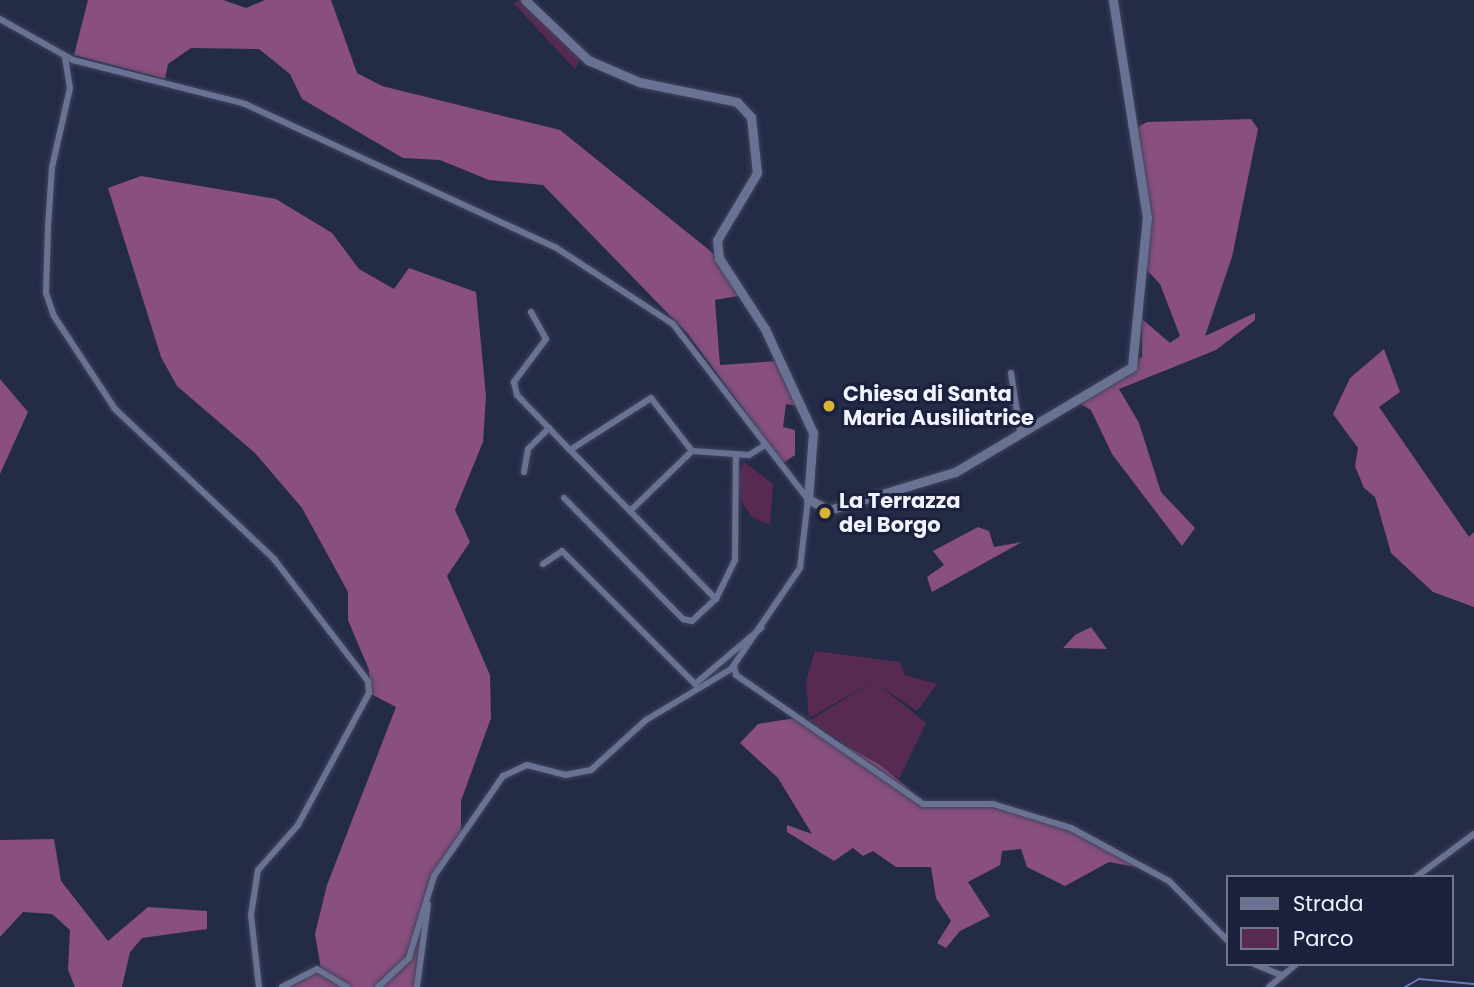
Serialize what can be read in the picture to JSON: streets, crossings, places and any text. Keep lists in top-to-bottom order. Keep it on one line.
{"places":["Chiesa di Santa Maria Ausiliatrice","La Terrazza del Borgo"],"legend":["Strada","Parco"]}
